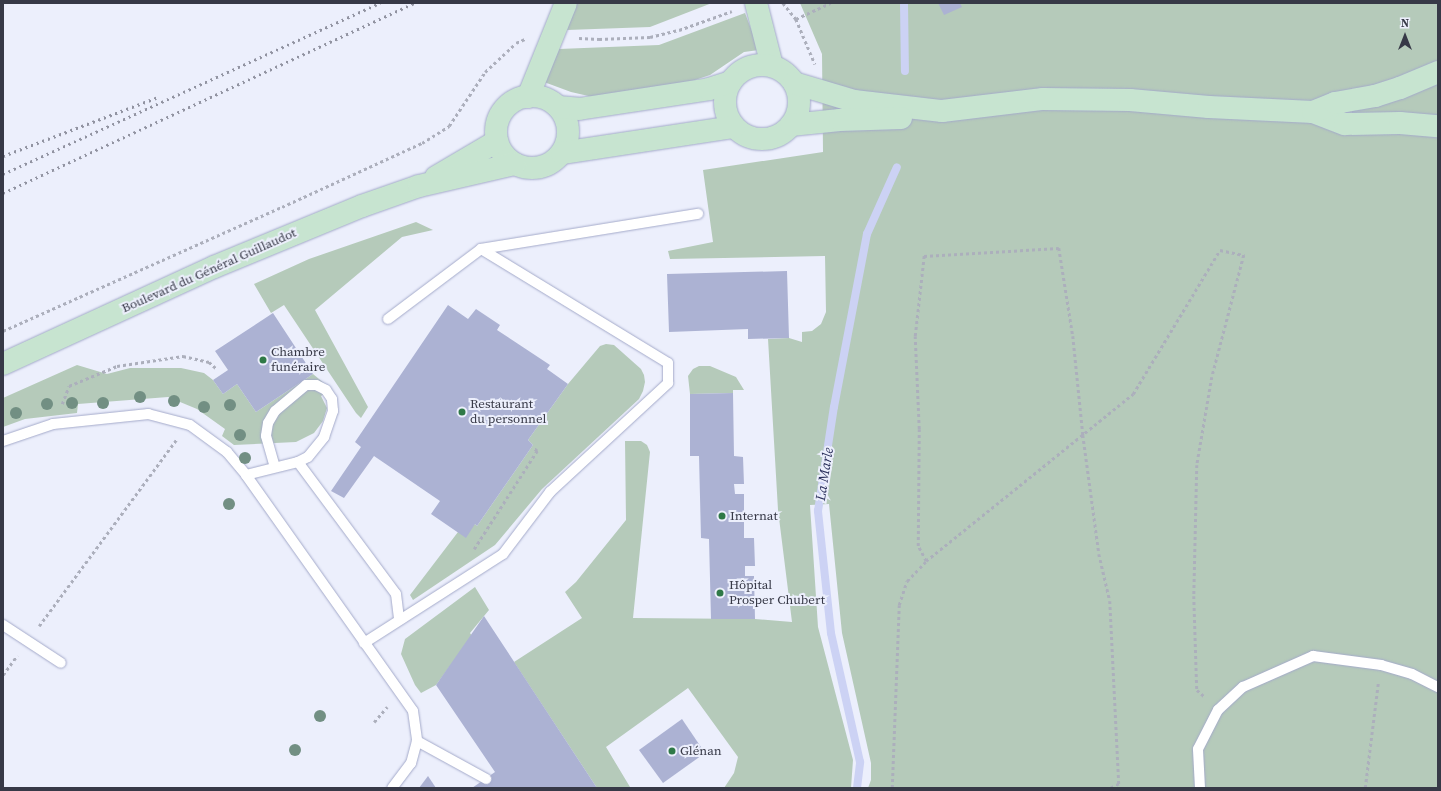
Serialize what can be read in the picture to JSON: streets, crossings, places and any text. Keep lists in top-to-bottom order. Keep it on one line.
{"streets":{"street":["Boulevard du Général Guillaudot"]},"water":["La Marle"],"places":["Chambre funéraire","Restaurant du personnel","Internat","Hôpital Prosper Chubert","Glénan"],"north":"top"}
